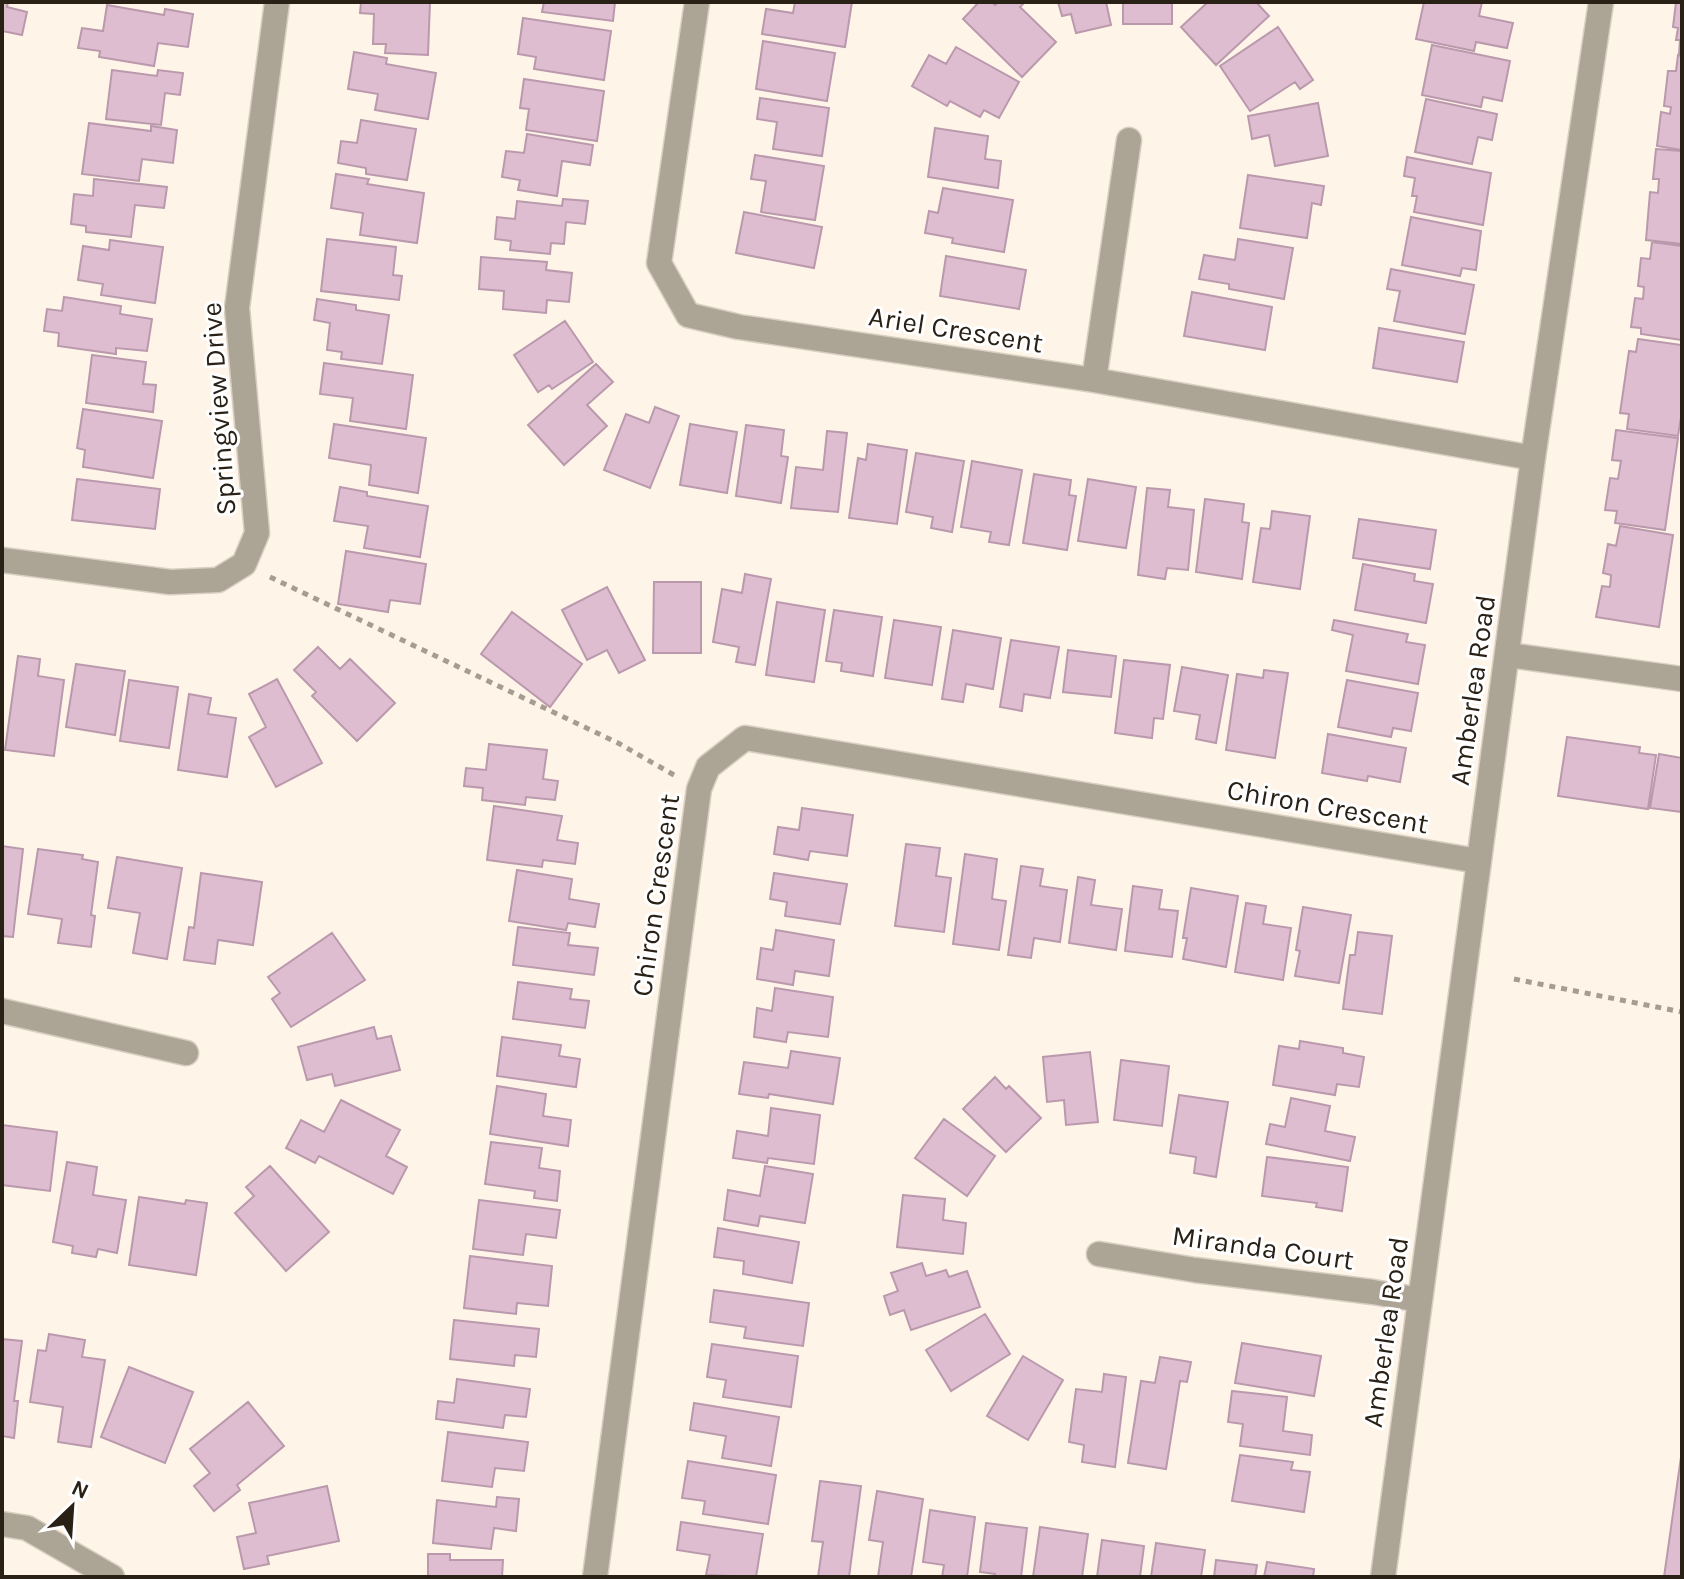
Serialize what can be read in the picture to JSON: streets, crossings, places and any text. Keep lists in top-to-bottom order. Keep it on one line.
{"streets":{"street":["Ariel Crescent","Springview Drive","Amberlea Road","Chiron Crescent","Miranda Court"]},"crossings":[["Ariel Crescent","Amberlea Road"],["Amberlea Road","Chiron Crescent"],["Amberlea Road","Miranda Court"]],"north":"top right"}
